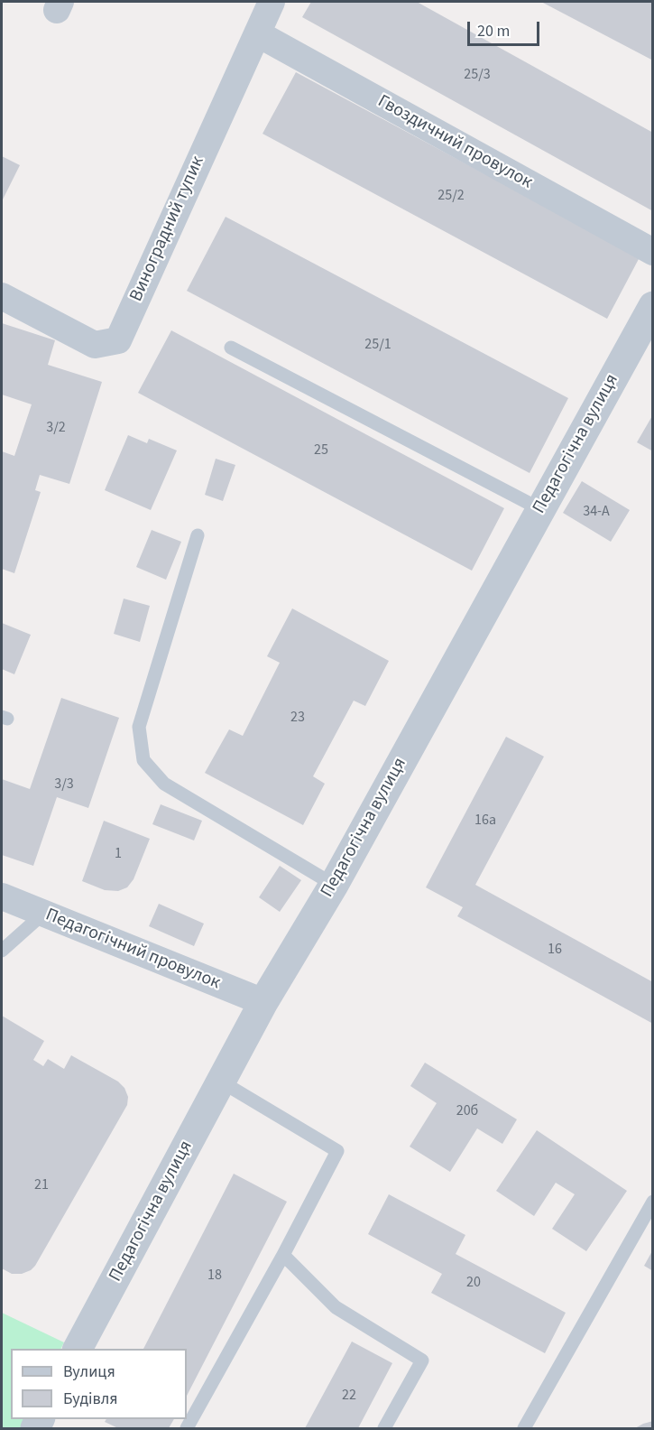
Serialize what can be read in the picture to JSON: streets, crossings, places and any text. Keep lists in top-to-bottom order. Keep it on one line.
{"streets":{"street":["Гвоздичний провулок","Виноградний тупик","Педагогічна вулиця","Педагогічний провулок"]},"crossings":[["Гвоздичний провулок","Виноградний тупик"],["Педагогічна вулиця","Педагогічний провулок"]],"house_numbers":["25/3","25/2","25/1","3/2","25","34-А","23","3/3","16а","1","16","20б","21","18","20","22"],"legend":["Вулиця","Будівля"],"scale_bar":"20 m"}
